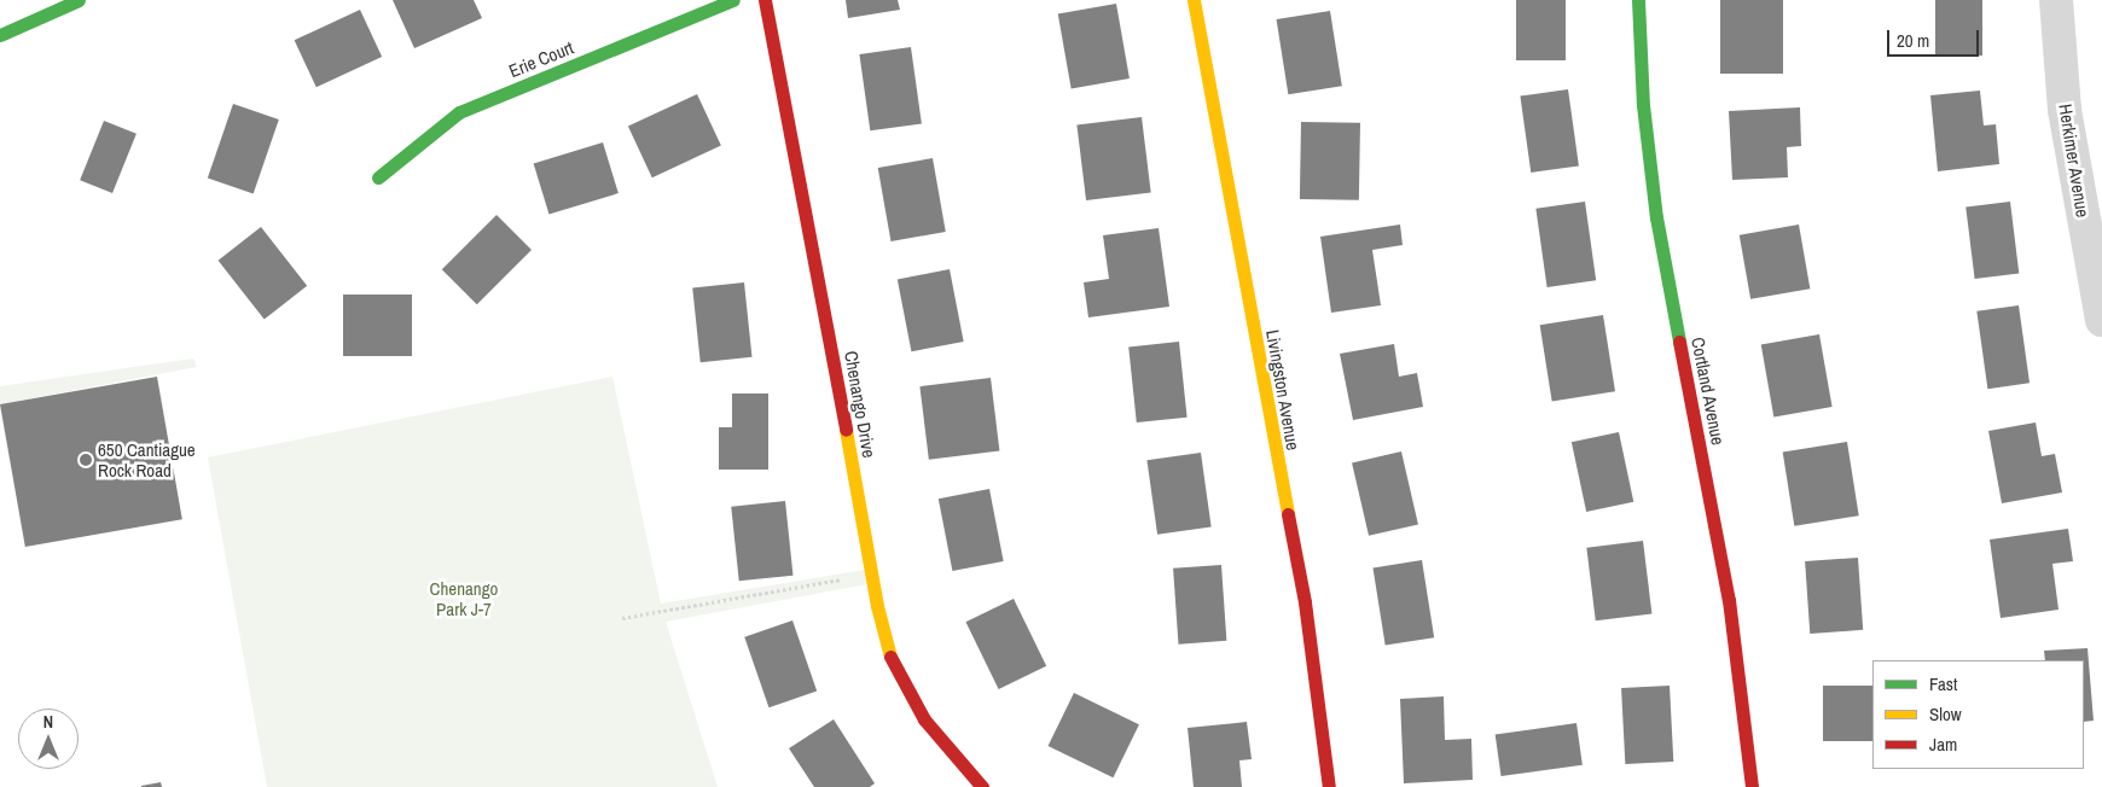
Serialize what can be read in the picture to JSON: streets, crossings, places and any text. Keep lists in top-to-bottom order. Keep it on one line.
{"streets":{"street":["Erie Court","Herkimer Avenue","Livingston Avenue","Cortland Avenue","Chenango Drive"]},"parks":["Chenango Park J-7"],"places":["650 Cantiague Rock Road"],"legend":["Fast","Slow","Jam"],"scale_bar":"20 m","north":"top"}
